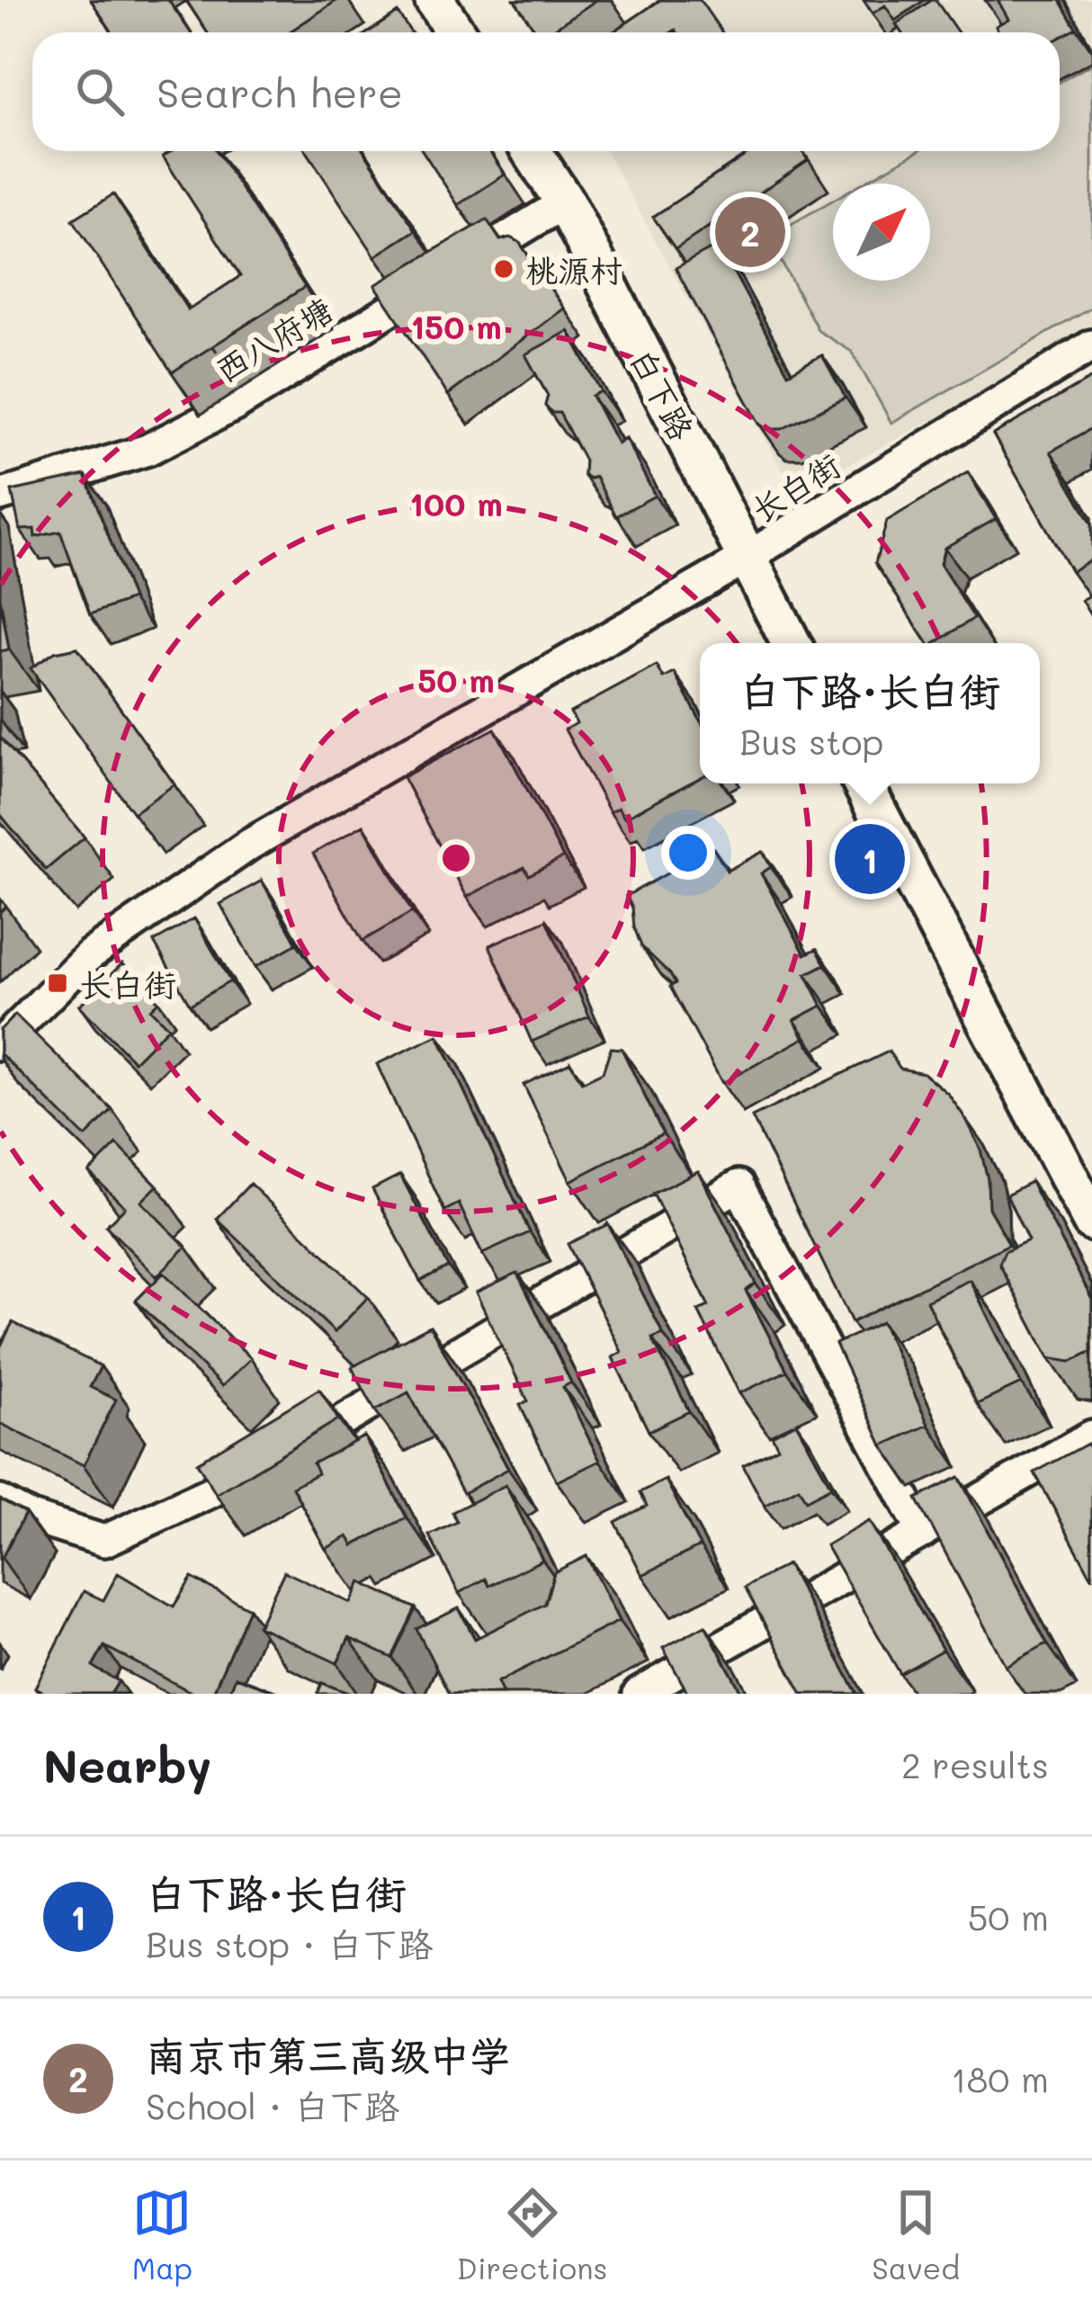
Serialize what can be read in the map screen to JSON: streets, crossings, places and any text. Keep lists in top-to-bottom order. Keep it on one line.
{"streets":{"main road":["白下路"],"street":["西八府塘","长白街"]},"crossings":[["西八府塘","白下路"],["白下路","长白街"]],"places":{"other":["桃源村"],"transit":["长白街"]},"north":"top right","page":{"search":"Search here","pins":["2","1"],"popup":["白下路·长白街","Bus stop"],"heading":["Nearby","2 results"],"list":[{"mark":"1","name":"白下路·长白街","note":"Bus stop · 白下路","value":"50 m"},{"mark":"2","name":"南京市第三高级中学","note":"School · 白下路","value":"180 m"}],"nav":["Map","Directions","Saved"]},"rings":["150 m","100 m","50 m"]}
